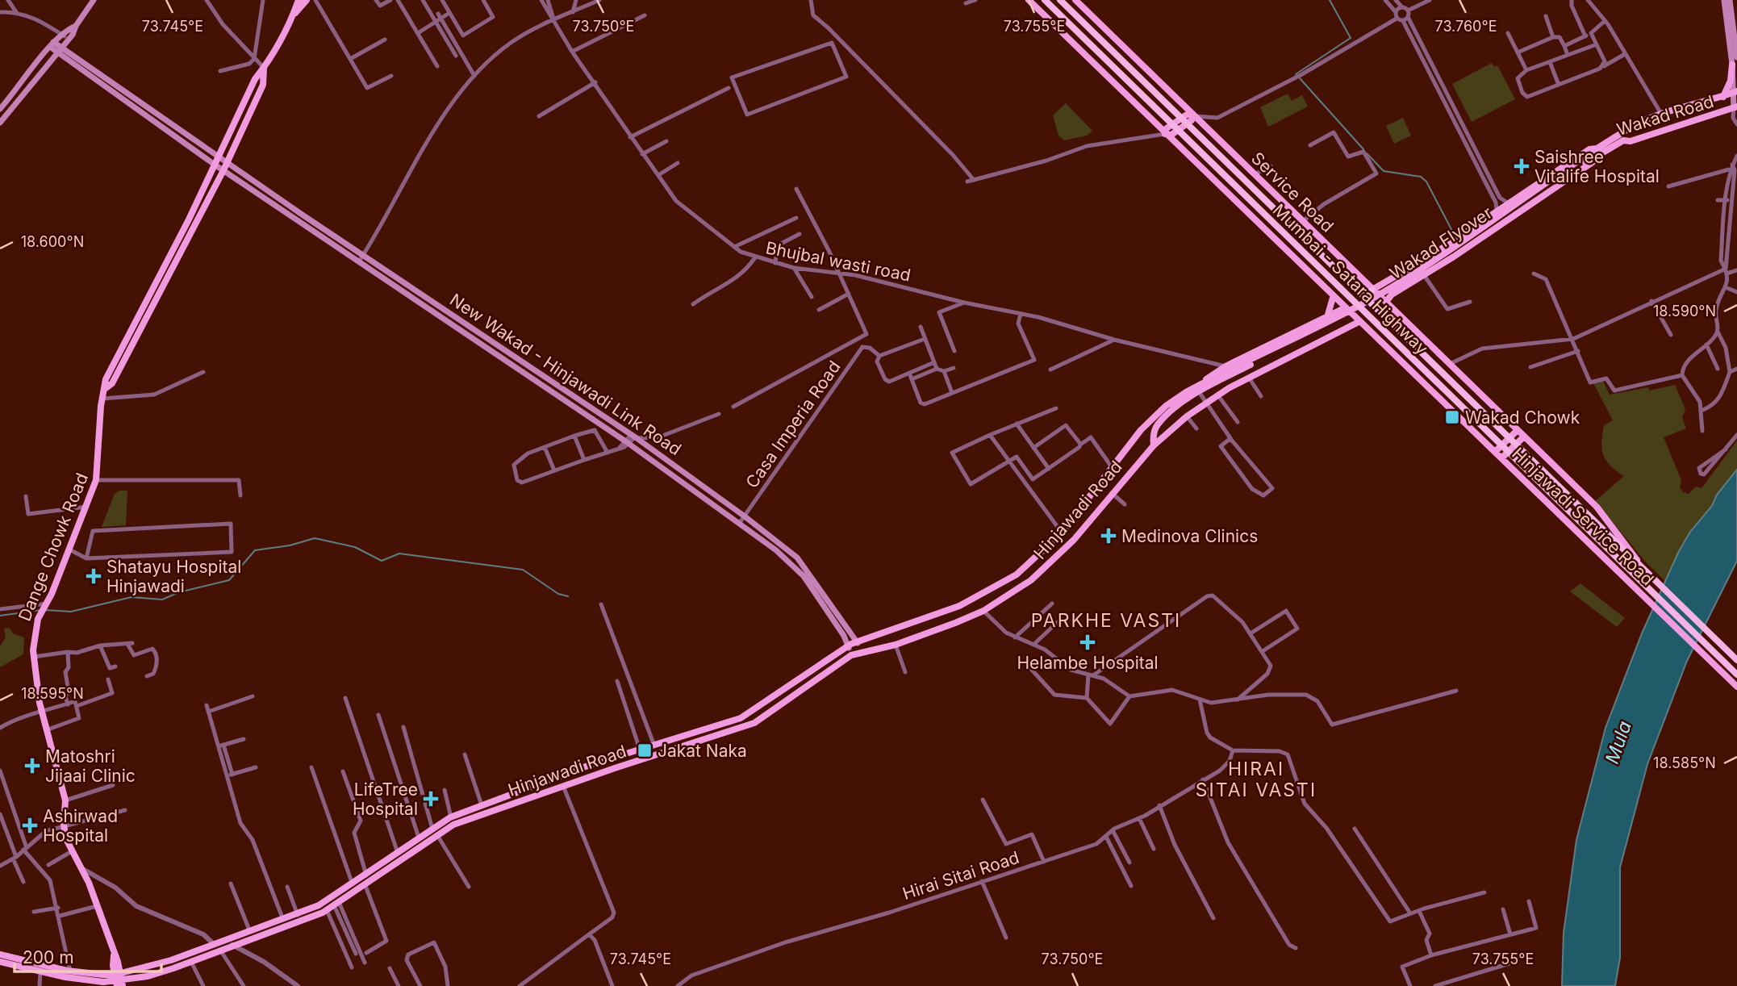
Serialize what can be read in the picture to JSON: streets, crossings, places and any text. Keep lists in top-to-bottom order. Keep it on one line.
{"streets":{"highway":["Mumbai - Satara Highway"],"main road":["Wakad Road","Service Road","Wakad Flyover","New Wakad - Hinjawadi Link Road","Hinjawadi Road","Hinjawadi Service Road","Dange Chowk Road"],"street":["Bhujbal wasti road","Casa Imperia Road","Hirai Sitai Road"]},"crossings":[["Wakad Road","Wakad Flyover"],["Service Road","Mumbai - Satara Highway"],["Wakad Flyover","Bhujbal wasti road"],["Wakad Flyover","Hinjawadi Road"],["Mumbai - Satara Highway","Hinjawadi Service Road"],["New Wakad - Hinjawadi Link Road","Casa Imperia Road"],["New Wakad - Hinjawadi Link Road","Hinjawadi Road"],["New Wakad - Hinjawadi Link Road","Dange Chowk Road"],["Hinjawadi Road","Dange Chowk Road"]],"districts":["PARKHE VASTI","HIRAI SITAI VASTI"],"water":["Mula"],"places":{"health":["Saishree Vitalife Hospital","Medinova Clinics","Shatayu Hospital Hinjawadi","Helambe Hospital","Matoshri Jijaai Clinic","LifeTree Hospital","Ashirwad Hospital"],"transit":["Wakad Chowk","Jakat Naka"]},"scale_bar":"200 m","coordinates":["73.745°E","73.750°E","73.755°E","73.760°E","18.600°N","18.590°N","18.595°N","18.585°N"]}
